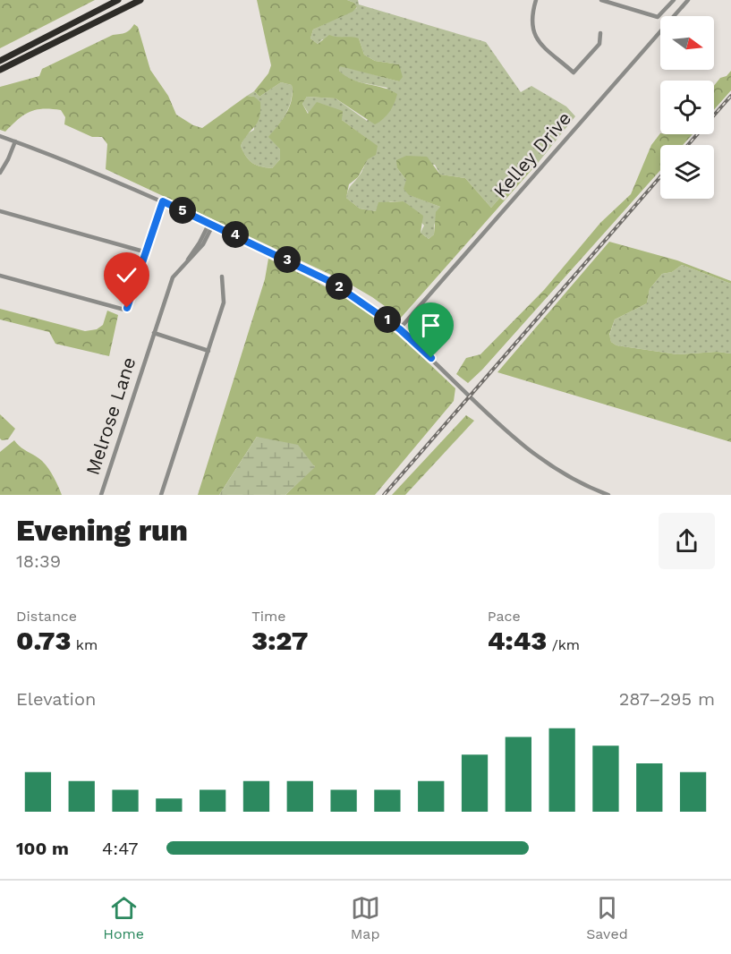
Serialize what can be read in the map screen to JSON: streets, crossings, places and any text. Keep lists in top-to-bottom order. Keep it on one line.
{"streets":{"street":["Kelley Drive","Melrose Lane"]},"north":"right","page":{"pins":["5","4","3","2","1"],"heading":["Evening run","18:39"],"stats":[["Distance","0.73 km"],["Time","3:27"],["Pace","4:43 /km"]],"chart":["Elevation","287–295 m"],"list":[{"name":"100 m","note":"4:47"}],"tabs":["Home","Map","Saved"]}}
